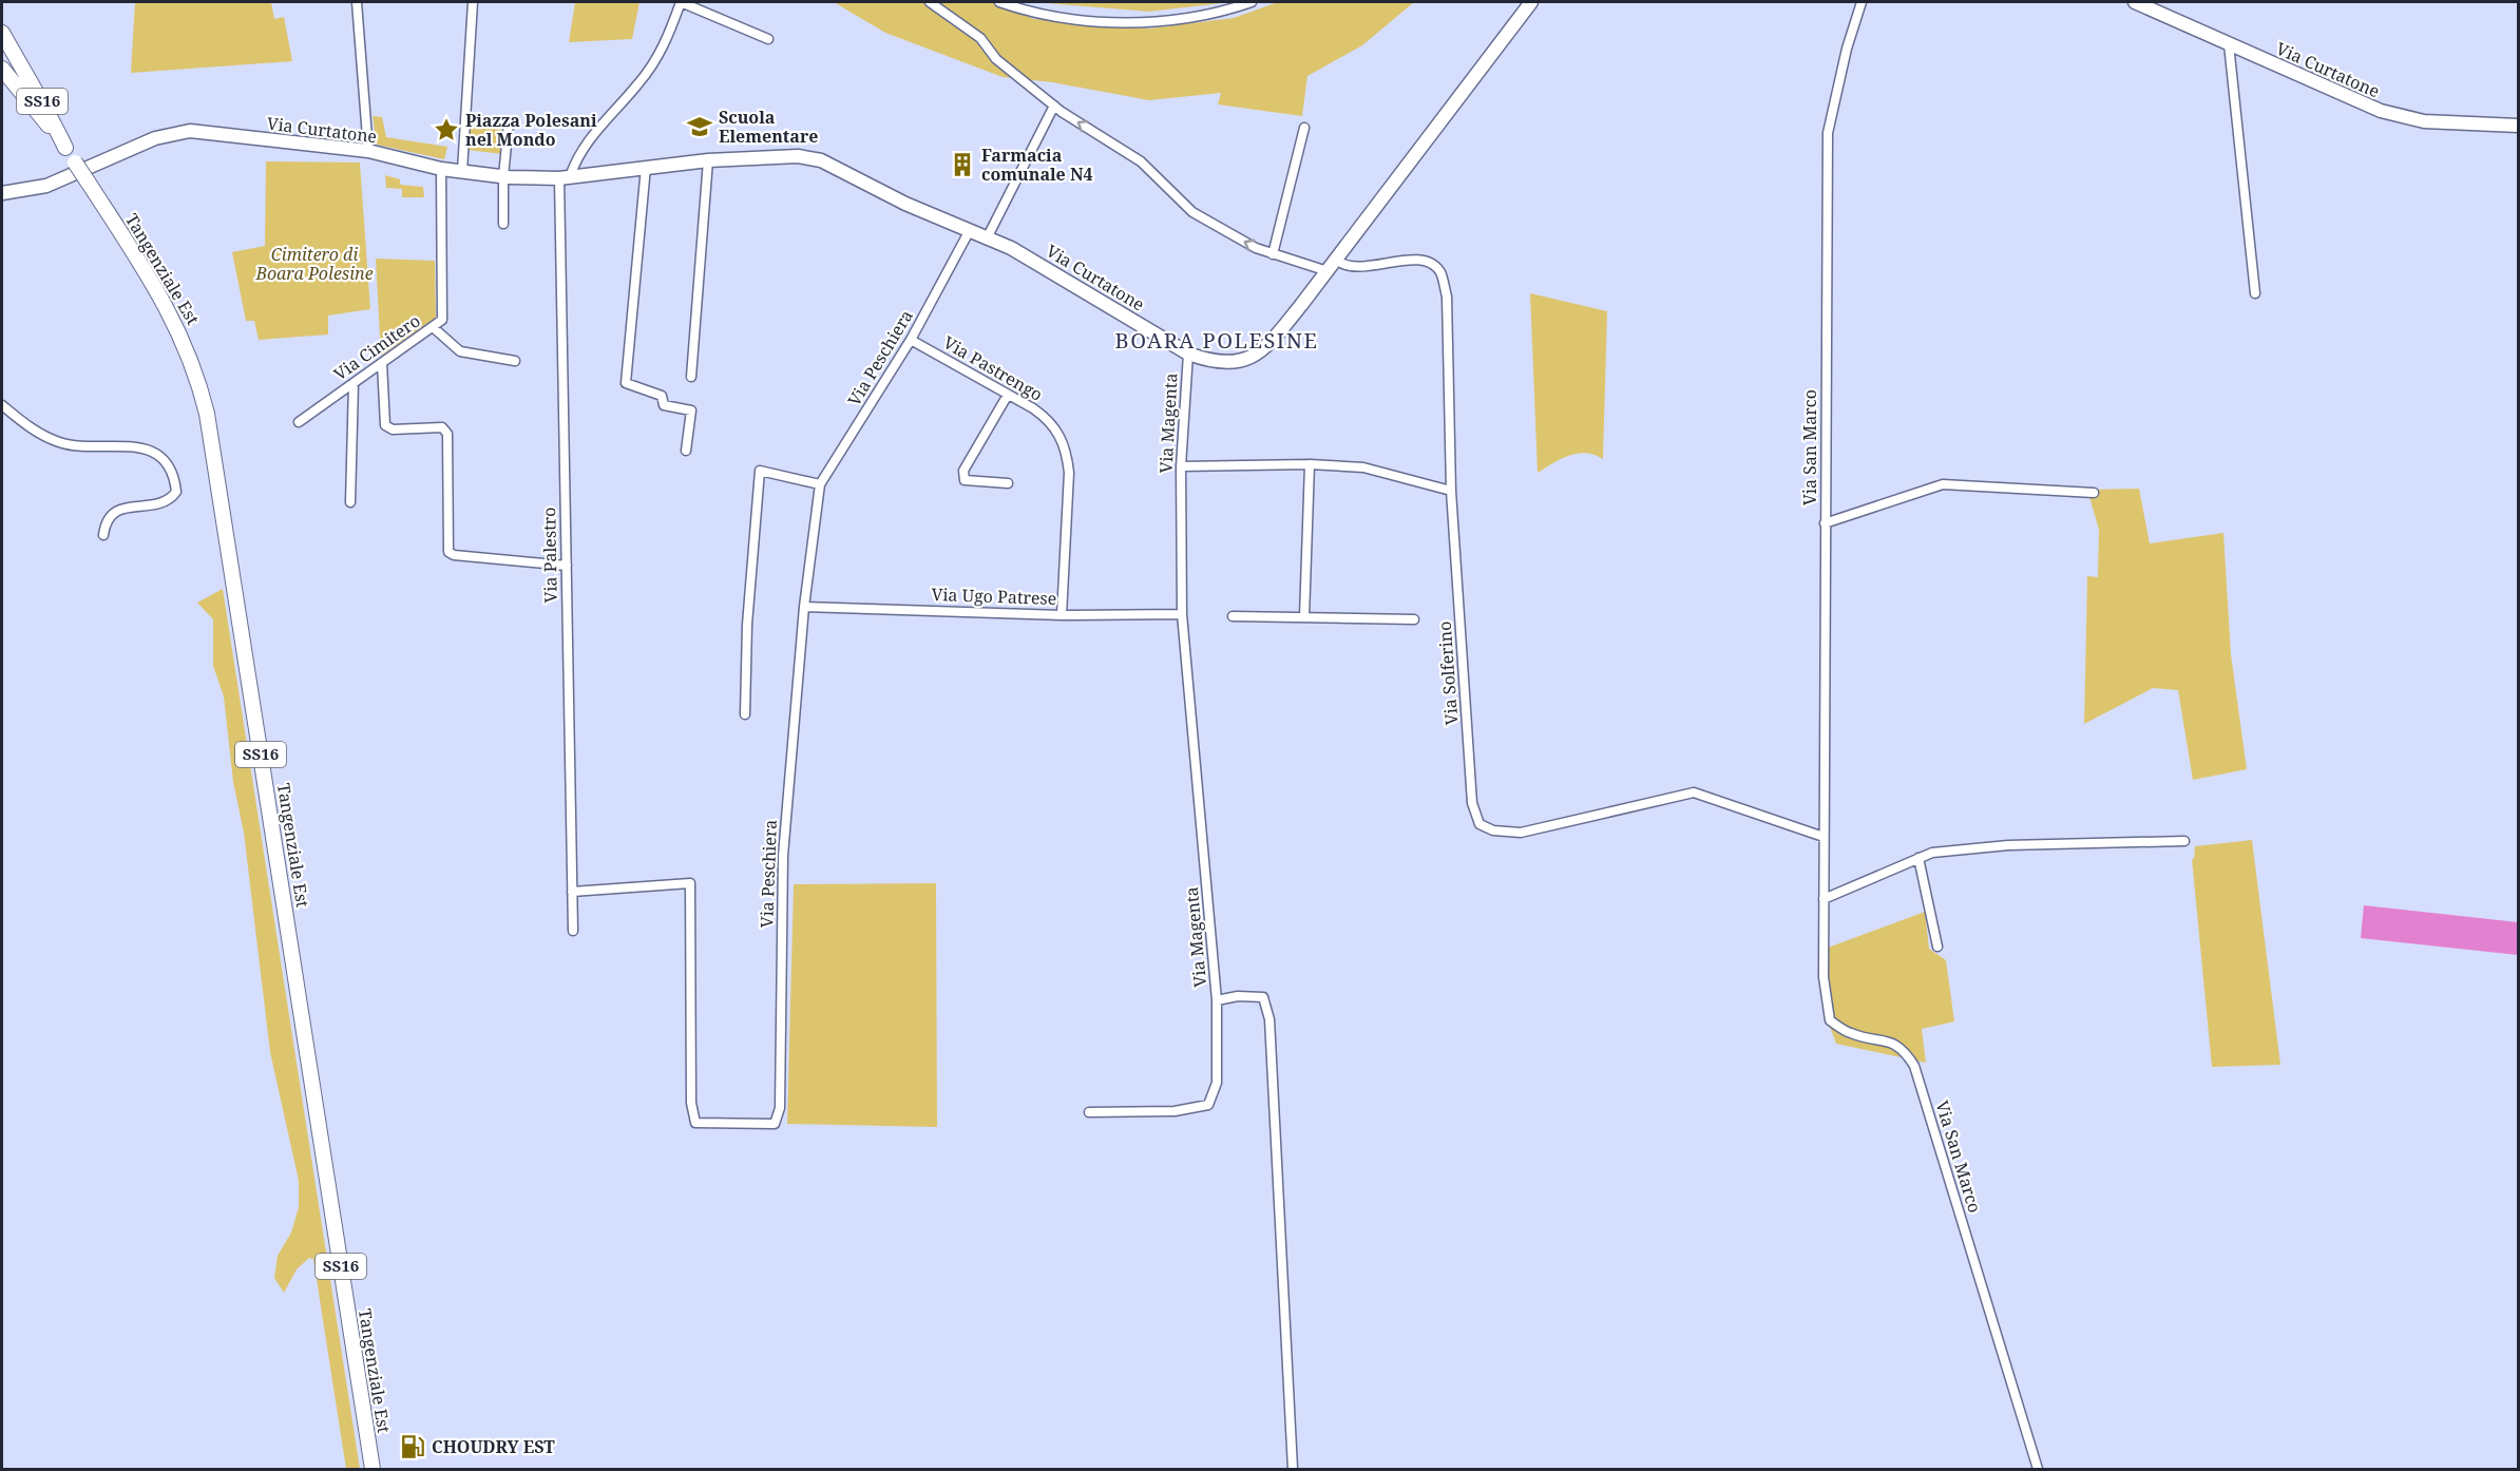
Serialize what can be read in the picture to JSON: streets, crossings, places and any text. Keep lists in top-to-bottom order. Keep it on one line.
{"streets":{"main road":["SS16","Tangenziale Est"],"street":["Via Curtatone","Via Cimitero","Via Peschiera","Via Pastrengo","Via Magenta","Via San Marco","Via Palestro","Via Ugo Patrese","Via Solferino"]},"crossings":[["Via Curtatone","Via Cimitero"],["Via Curtatone","Via Peschiera"],["Via Curtatone","Via Magenta"],["Via Curtatone","Via Palestro"],["Via Curtatone","Via Solferino"],["Via Peschiera","Via Pastrengo"],["Via Peschiera","Via Palestro"],["Via Peschiera","Via Ugo Patrese"],["Via Pastrengo","Via Ugo Patrese"],["Via Magenta","Via Ugo Patrese"],["Via San Marco","Via Solferino"]],"districts":["BOARA POLESINE"],"parks":["Cimitero di Boara Polesine"],"places":{"school or university":["Scuola Elementare"],"place":["Piazza Polesani nel Mondo"],"building":["Farmacia comunale N4"],"fuel station":["CHOUDRY EST"]}}
